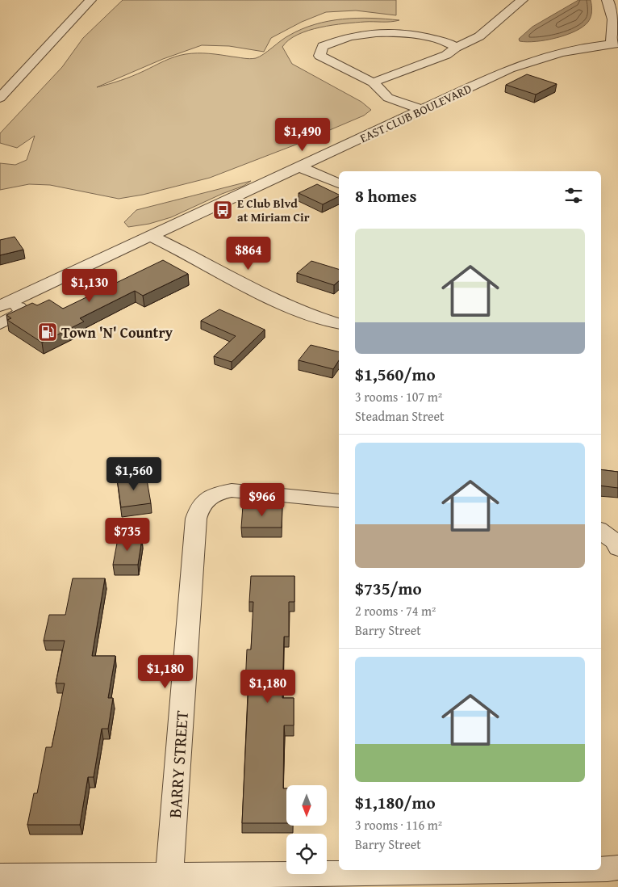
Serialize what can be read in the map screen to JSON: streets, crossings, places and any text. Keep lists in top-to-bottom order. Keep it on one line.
{"streets":{"street":["EAST CLUB BOULEVARD","BARRY STREET"]},"places":{"bus stop":["E Club Blvd at Miriam Cir"],"fuel station":["Town 'N' Country"]},"north":"bottom","page":{"price":["$1,490","$864","$1,130","$1,560","$966","$735","$1,180","$1,180"],"heading":"8 homes","list":[{"name":"$1,560/mo","note":"3 rooms · 107 m² · Steadman Street"},{"name":"$735/mo","note":"2 rooms · 74 m² · Barry Street"},{"name":"$1,180/mo","note":"3 rooms · 116 m² · Barry Street"}]}}
